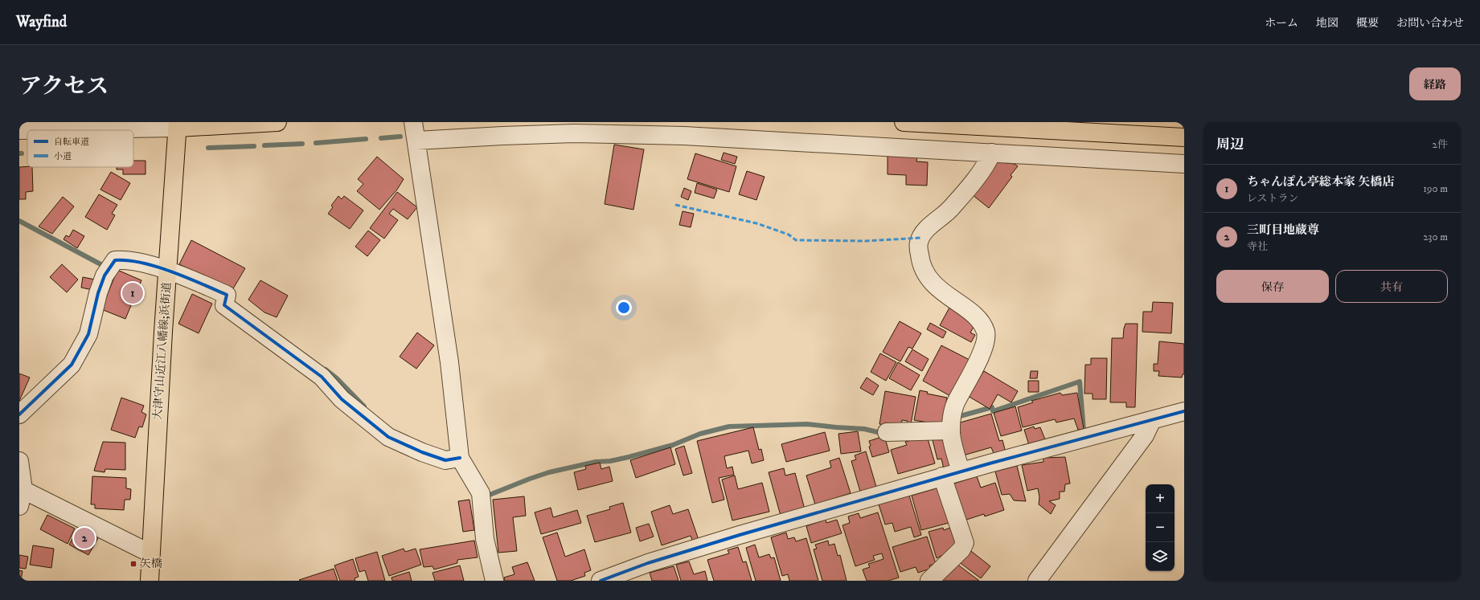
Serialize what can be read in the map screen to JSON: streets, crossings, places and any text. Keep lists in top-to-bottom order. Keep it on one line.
{"streets":{"main road":["大津守山近江八幡線;浜街道"]},"places":{"transit":["矢橋"]},"legend":["自転車道","小道"],"page":{"header":"Wayfind","nav":["ホーム","地図","概要","お問い合わせ"],"title":"アクセス","buttons":["経路",["保存","共有"]],"heading":["周辺","2件"],"list":[{"mark":"1","name":"ちゃんぽん亭総本家 矢橋店","note":"レストラン","value":"190 m"},{"mark":"2","name":"三町目地蔵尊","note":"寺社","value":"230 m"}],"pins":["1","2"],"map_buttons":["+","−"]}}
